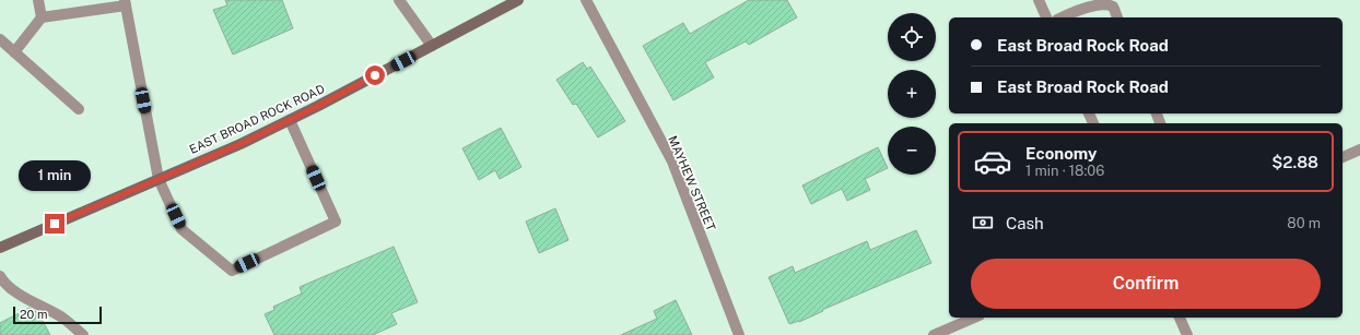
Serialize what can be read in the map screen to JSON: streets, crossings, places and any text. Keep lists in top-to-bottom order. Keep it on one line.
{"streets":{"main road":["EAST BROAD ROCK ROAD"],"street":["MAYHEW STREET"]},"scale_bar":"20 m","page":{"map_buttons":["+","−"],"banner":["East Broad Rock Road","East Broad Rock Road"],"list":[{"name":"Economy","note":"1 min · 18:06","value":"$2.88"}],"bubble":"1 min","pay":["Cash","80 m"],"buttons":"Confirm","scale":"20 m"}}
